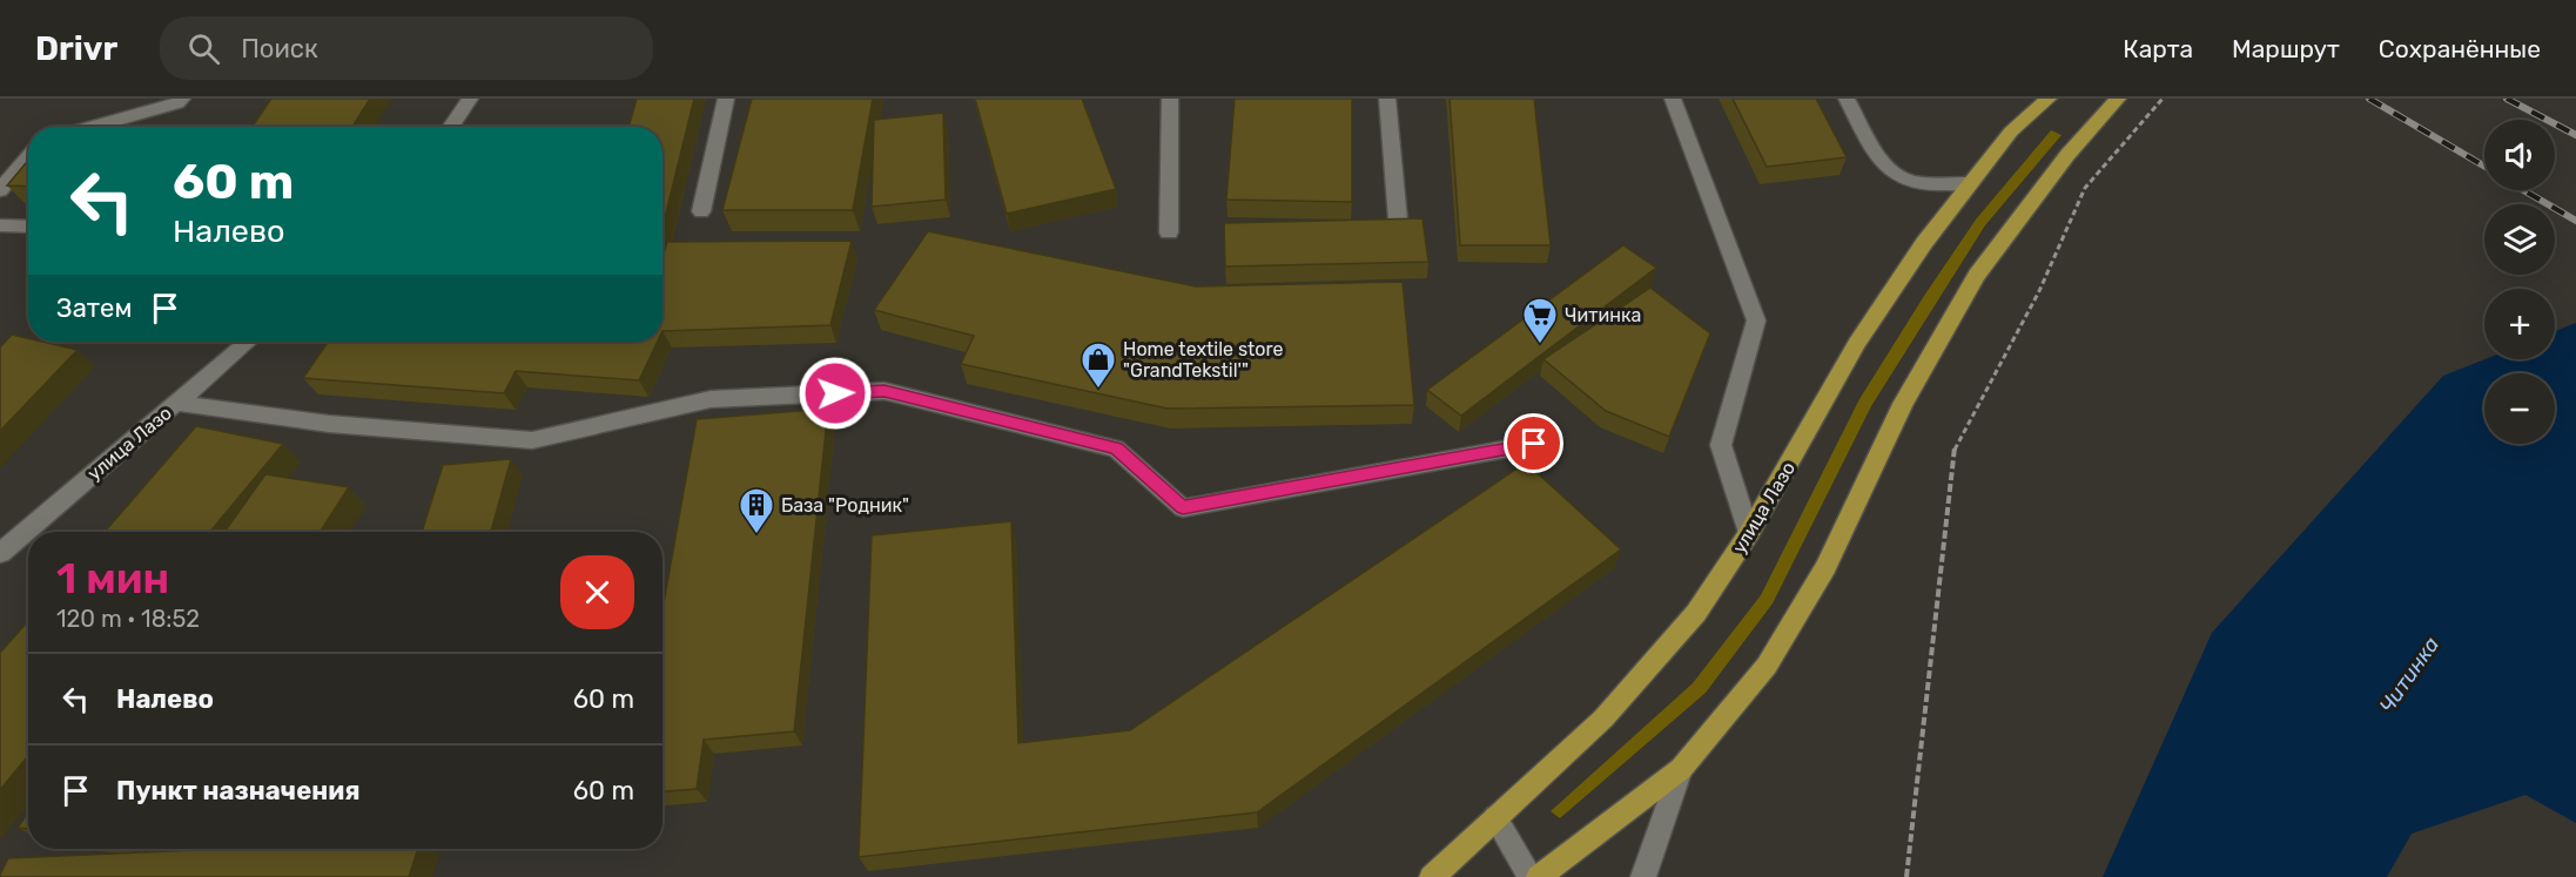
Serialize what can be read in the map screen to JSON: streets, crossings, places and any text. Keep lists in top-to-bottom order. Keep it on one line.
{"streets":{"main road":["улица Лазо"]},"water":["Читинка"],"places":{"supermarket":["Читинка"],"shop":["Home textile store \"GrandTekstil'\""],"building":["База \"Родник\""]},"page":{"header":"Drivr","search":"Поиск","nav":["Карта","Маршрут","Сохранённые"],"map_buttons":["+","−"],"turn":["60 m","Налево"],"then":"Затем","heading":["1 мин","120 m · 18:52"],"list":[{"name":"Налево","value":"60 m"},{"name":"Пункт назначения","value":"60 m"}]}}
